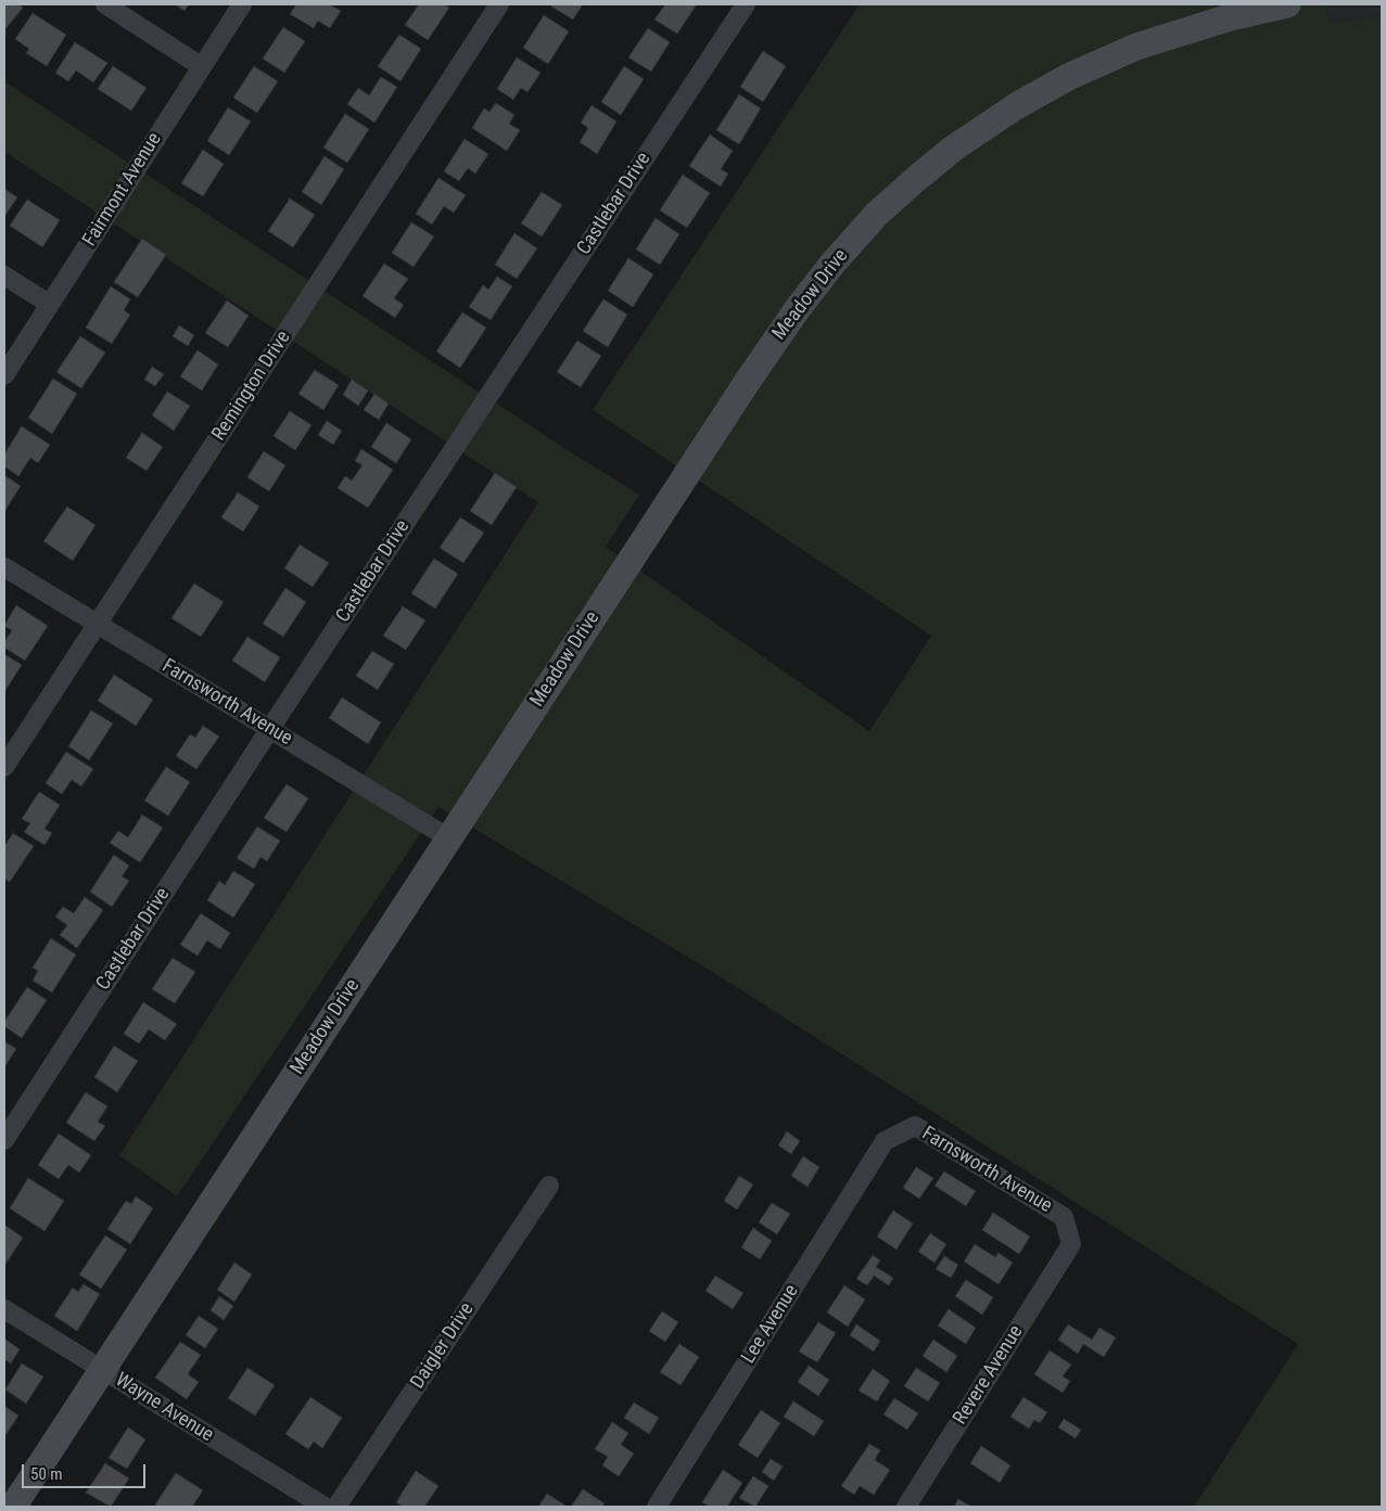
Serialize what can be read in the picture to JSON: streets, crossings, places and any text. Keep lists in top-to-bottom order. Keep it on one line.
{"streets":{"street":["Fairmont Avenue","Castlebar Drive","Meadow Drive","Remington Drive","Farnsworth Avenue","Lee Avenue","Daigler Drive","Revere Avenue","Wayne Avenue"]},"crossings":[["Castlebar Drive","Farnsworth Avenue"],["Meadow Drive","Farnsworth Avenue"],["Meadow Drive","Wayne Avenue"],["Remington Drive","Farnsworth Avenue"],["Farnsworth Avenue","Lee Avenue"],["Farnsworth Avenue","Revere Avenue"]],"scale_bar":"50 m"}
